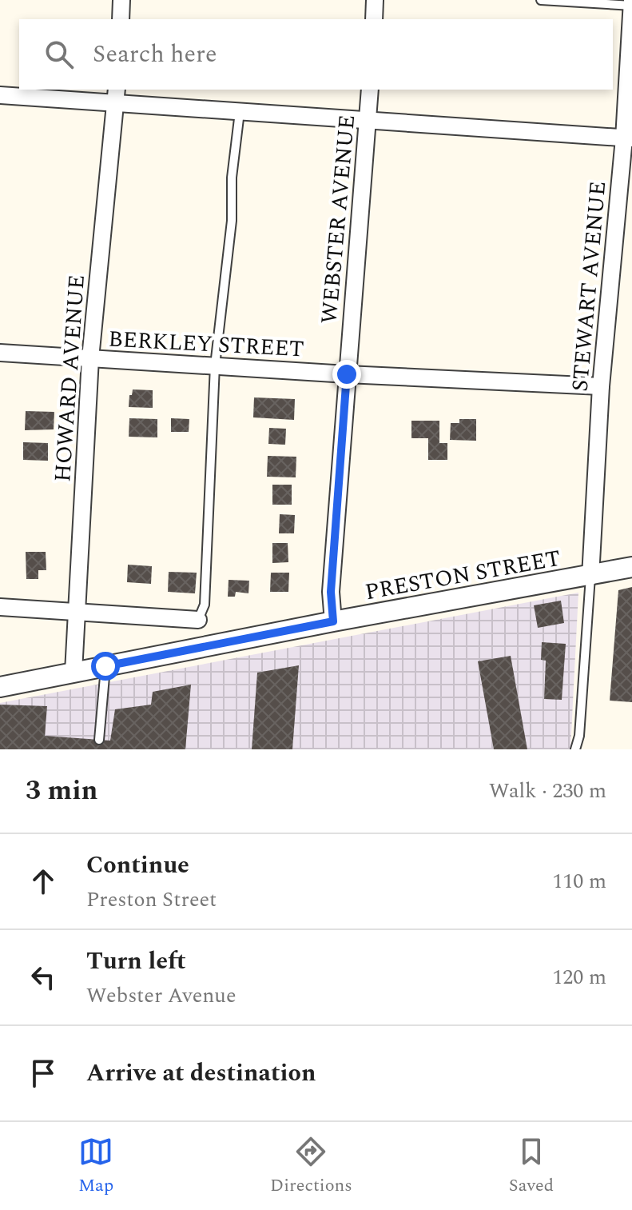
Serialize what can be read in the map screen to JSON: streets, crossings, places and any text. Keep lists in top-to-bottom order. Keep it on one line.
{"streets":{"street":["WEBSTER AVENUE","STEWART AVENUE","BERKLEY STREET","HOWARD AVENUE","PRESTON STREET"]},"crossings":[["WEBSTER AVENUE","BERKLEY STREET"],["WEBSTER AVENUE","PRESTON STREET"],["STEWART AVENUE","BERKLEY STREET"],["STEWART AVENUE","PRESTON STREET"],["BERKLEY STREET","HOWARD AVENUE"],["HOWARD AVENUE","PRESTON STREET"]],"page":{"search":"Search here","heading":["3 min","Walk · 230 m"],"list":[["Continue","Preston Street","110 m"],["Turn left","Webster Avenue","120 m"],"Arrive at destination"],"nav":["Map","Directions","Saved"]}}
